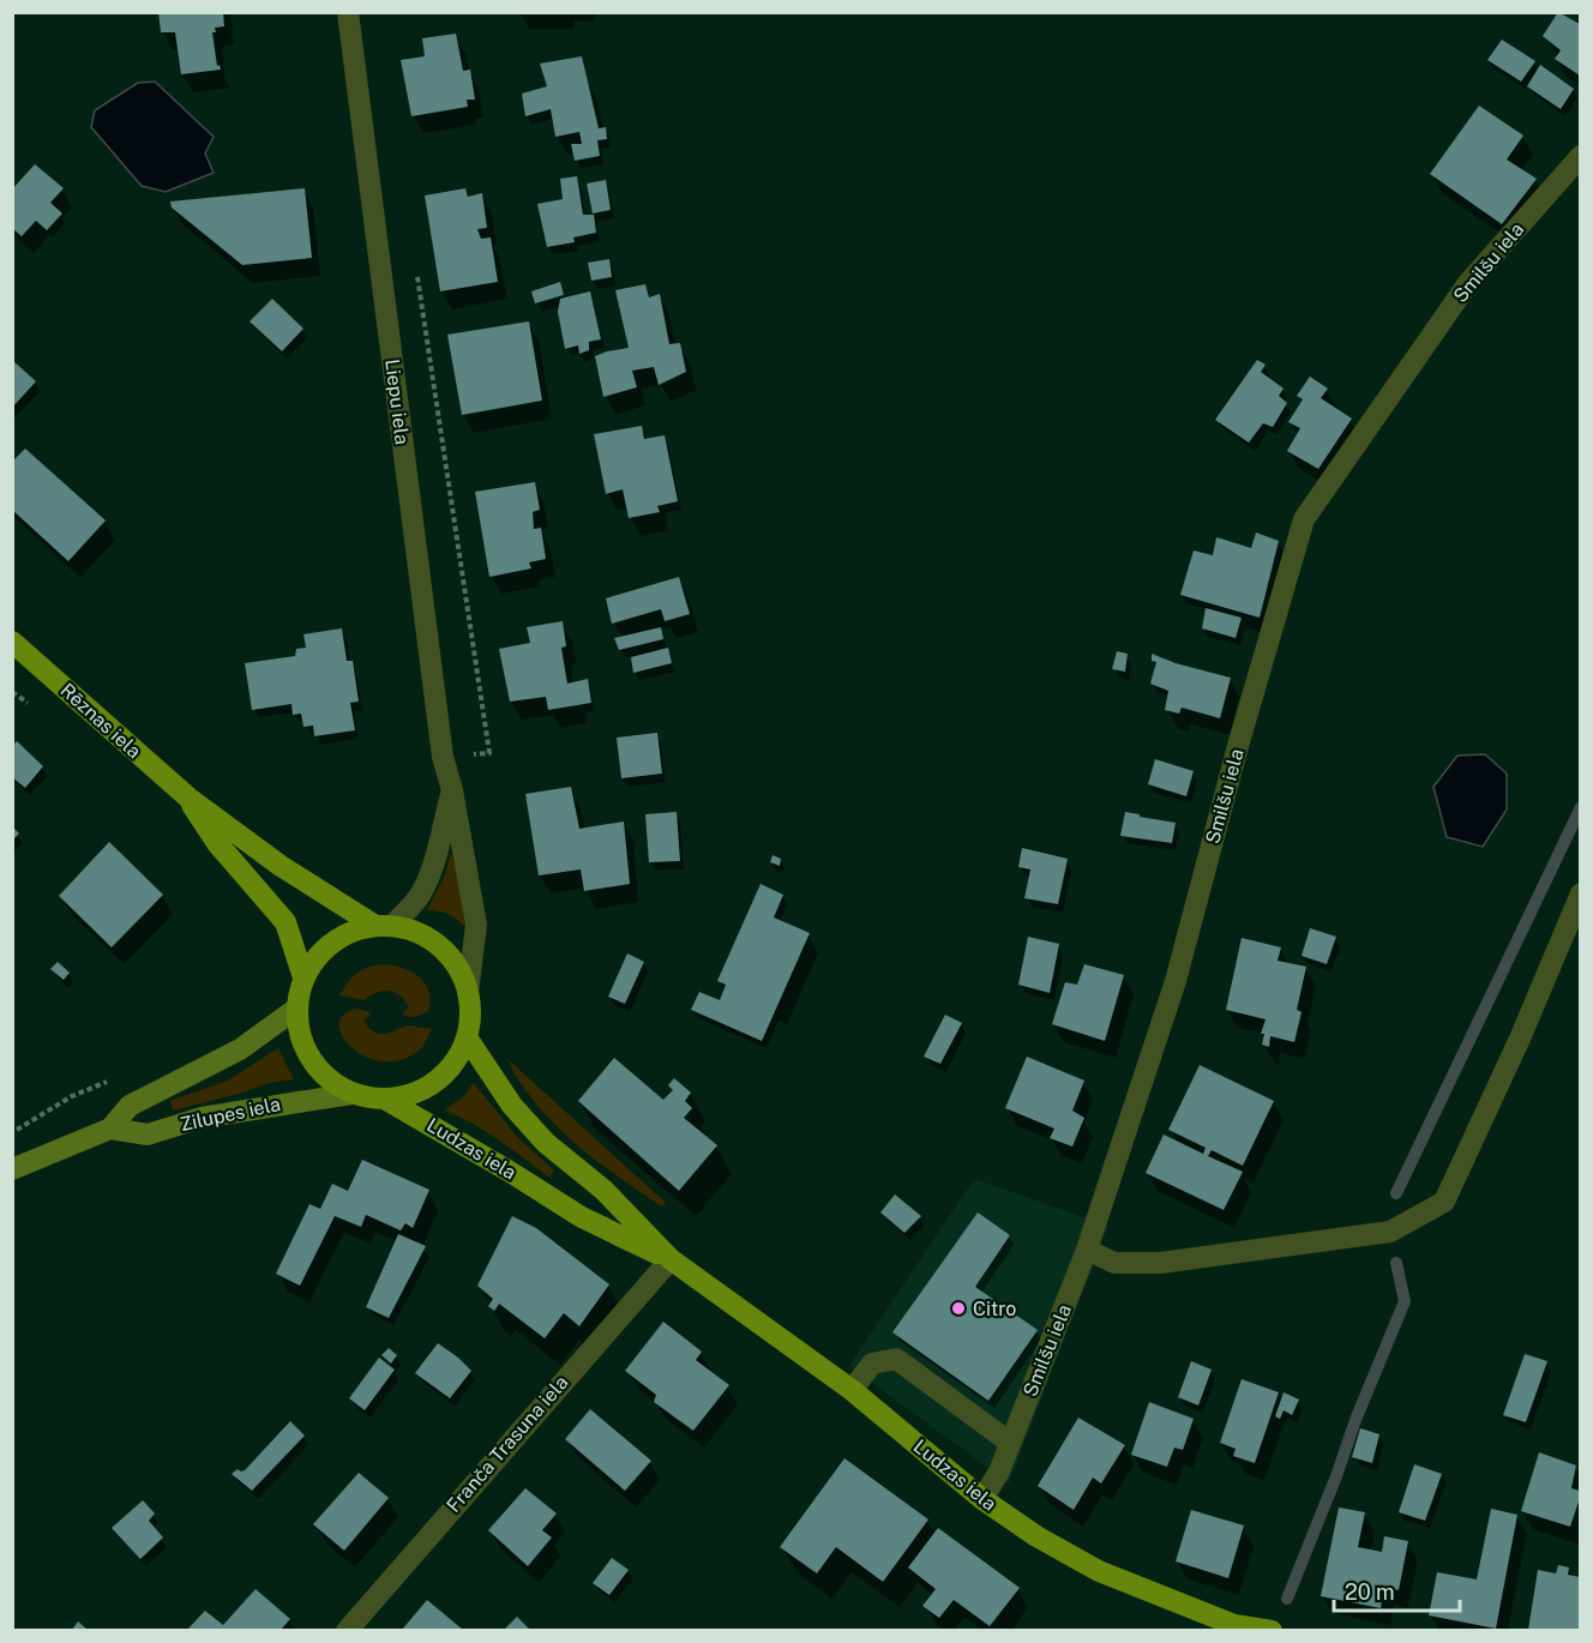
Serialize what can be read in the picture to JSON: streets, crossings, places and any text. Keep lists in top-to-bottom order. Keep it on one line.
{"streets":{"main road":["Rēznas iela","Zilupes iela","Ludzas iela"],"street":["Smilšu iela","Liepu iela","Franča Trasuna iela"]},"crossings":[["Smilšu iela","Ludzas iela"],["Liepu iela","Rēznas iela"],["Liepu iela","Zilupes iela"],["Liepu iela","Ludzas iela"],["Rēznas iela","Zilupes iela"],["Rēznas iela","Ludzas iela"],["Zilupes iela","Ludzas iela"],["Ludzas iela","Franča Trasuna iela"]],"places":["Citro"],"scale_bar":"20 m"}
